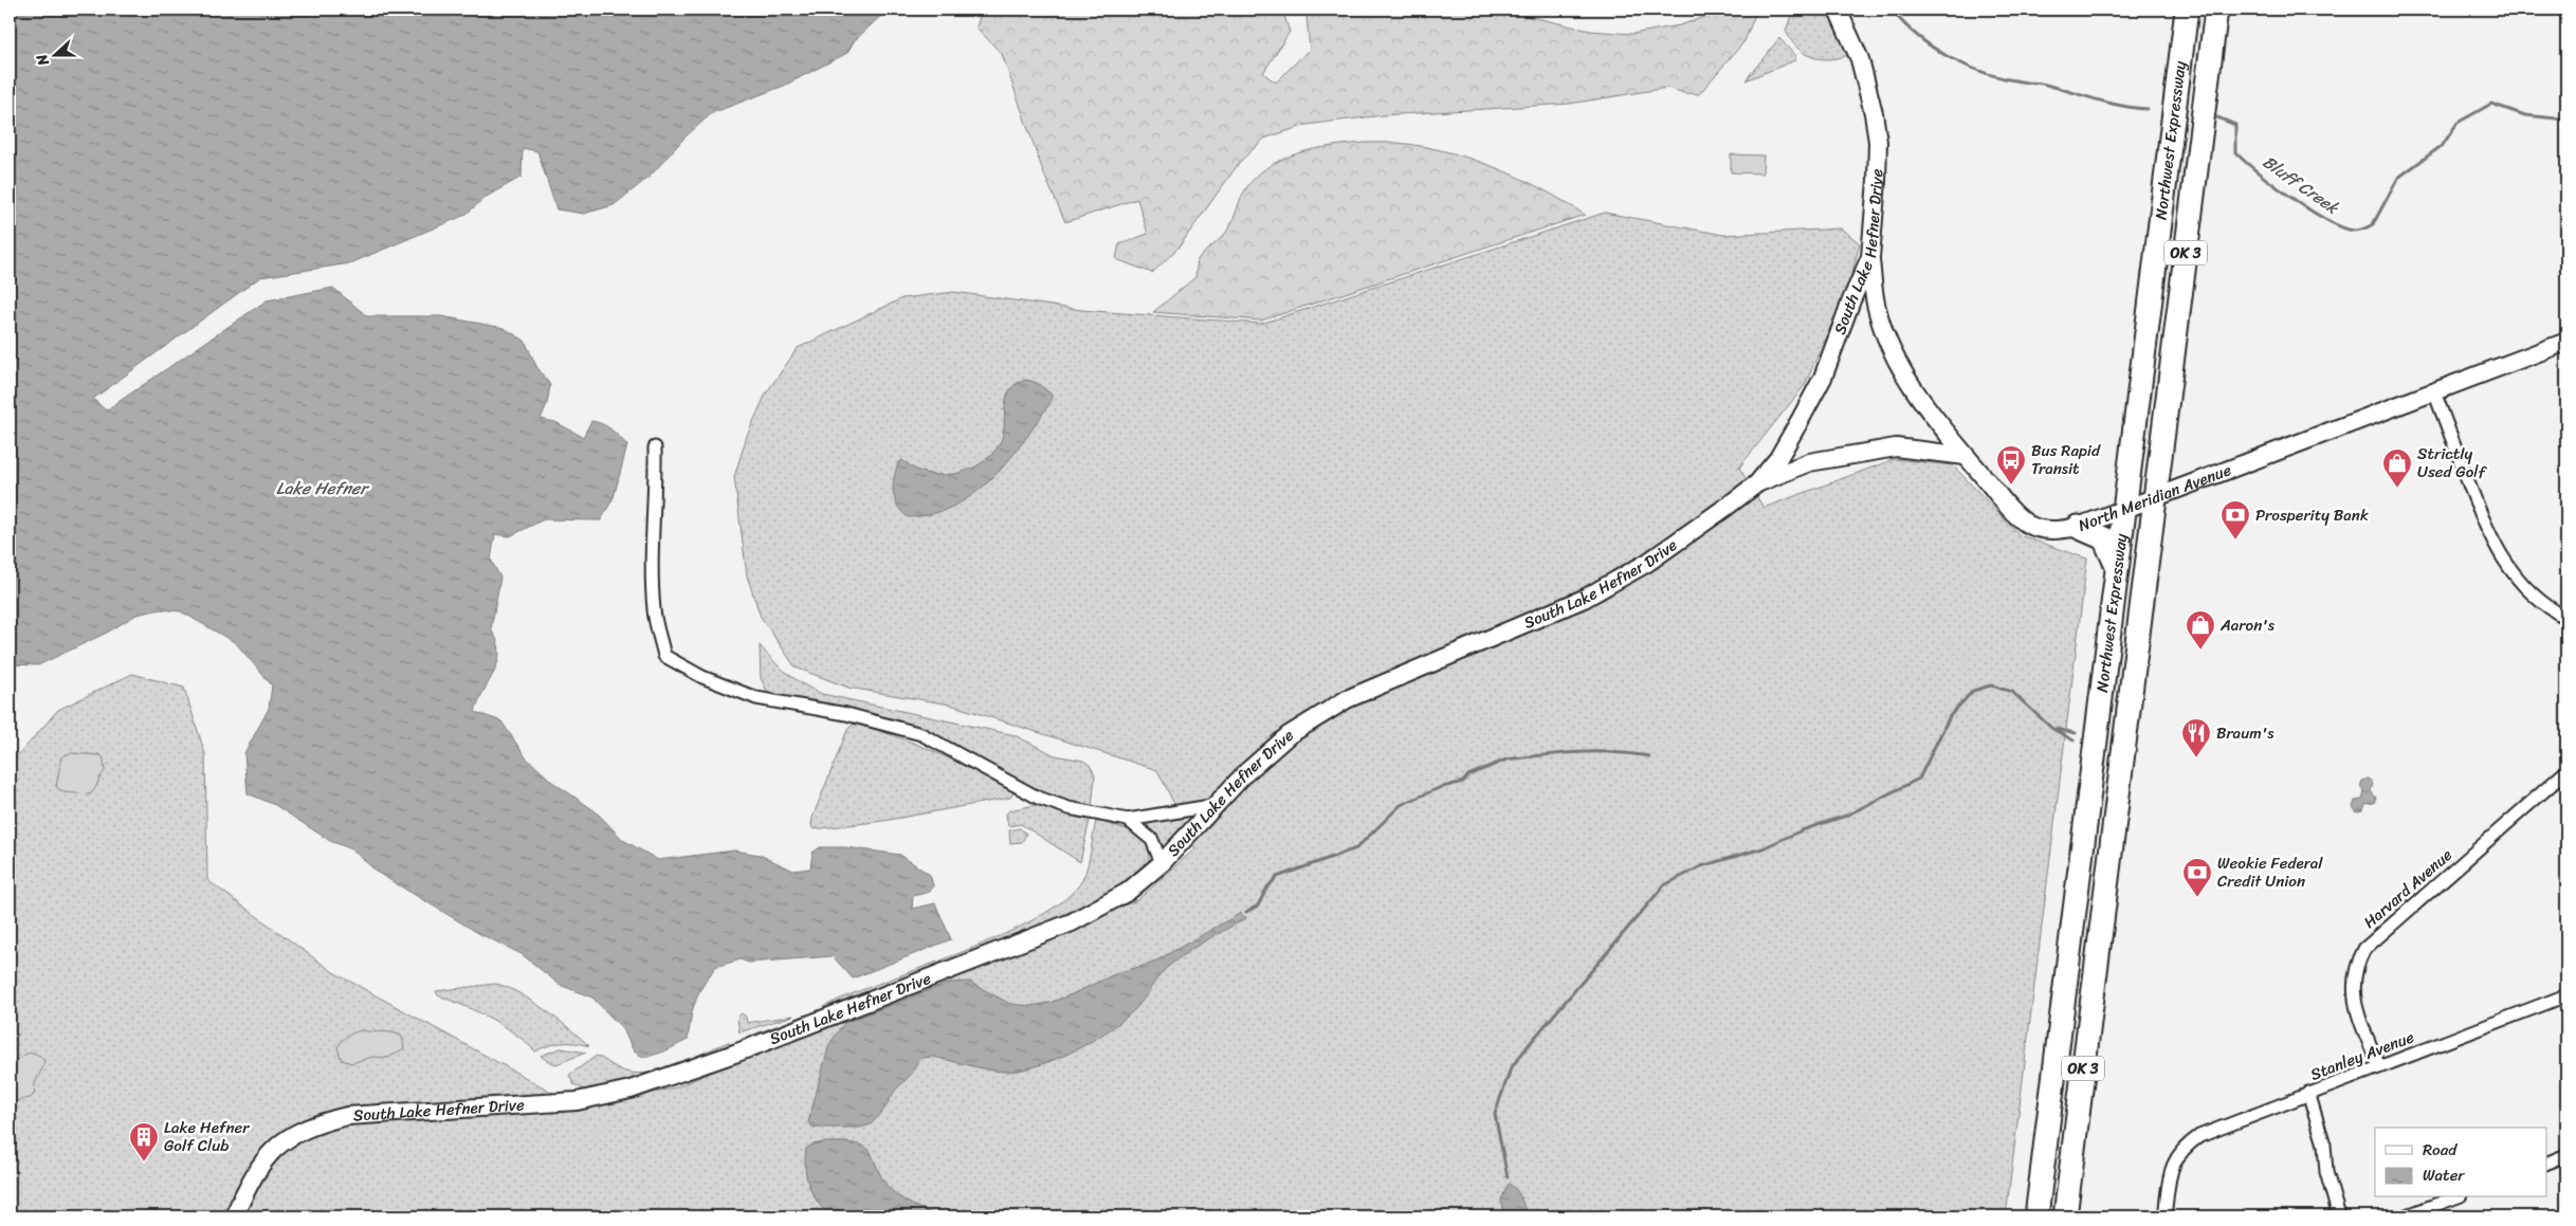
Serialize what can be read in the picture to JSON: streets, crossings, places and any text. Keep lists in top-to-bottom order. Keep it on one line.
{"streets":{"highway":["Northwest Expressway","OK 3"],"street":["South Lake Hefner Drive","North Meridian Avenue","Harvard Avenue","Stanley Avenue"]},"crossings":[["Northwest Expressway","North Meridian Avenue"],["South Lake Hefner Drive","North Meridian Avenue"],["Harvard Avenue","Stanley Avenue"]],"water":["Bluff Creek","Lake Hefner"],"places":{"bus stop":["Bus Rapid Transit"],"shop":["Strictly Used Golf","Aaron's"],"bank":["Prosperity Bank","Weokie Federal Credit Union"],"restaurant":["Braum's"],"building":["Lake Hefner Golf Club"]},"legend":["Road","Water"],"north":"left"}
